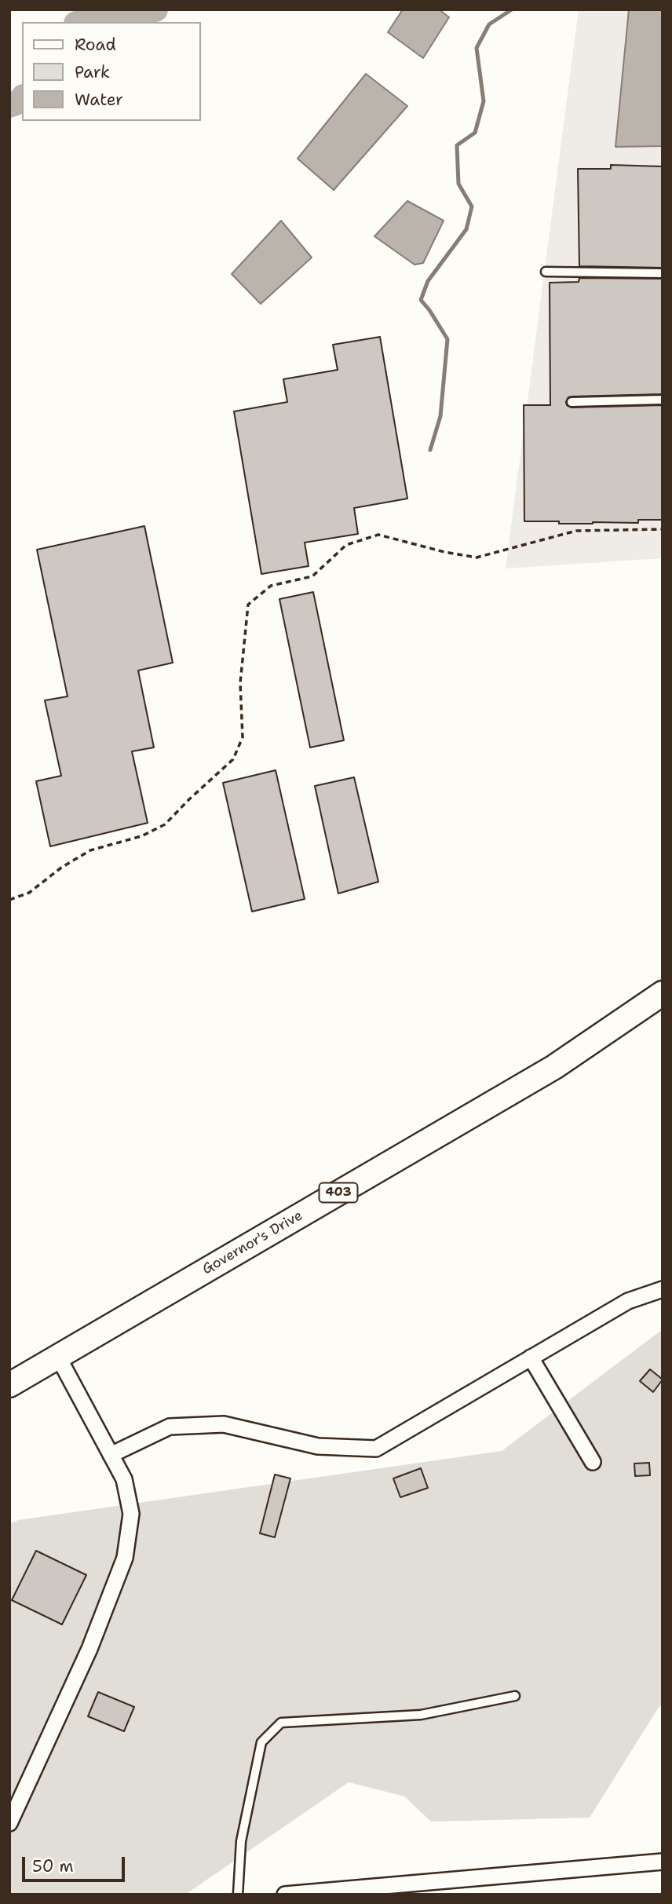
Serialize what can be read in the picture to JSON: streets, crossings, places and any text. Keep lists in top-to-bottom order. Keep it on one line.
{"streets":{"main road":["403","Governor's Drive"]},"legend":["Road","Park","Water"],"scale_bar":"50 m"}
